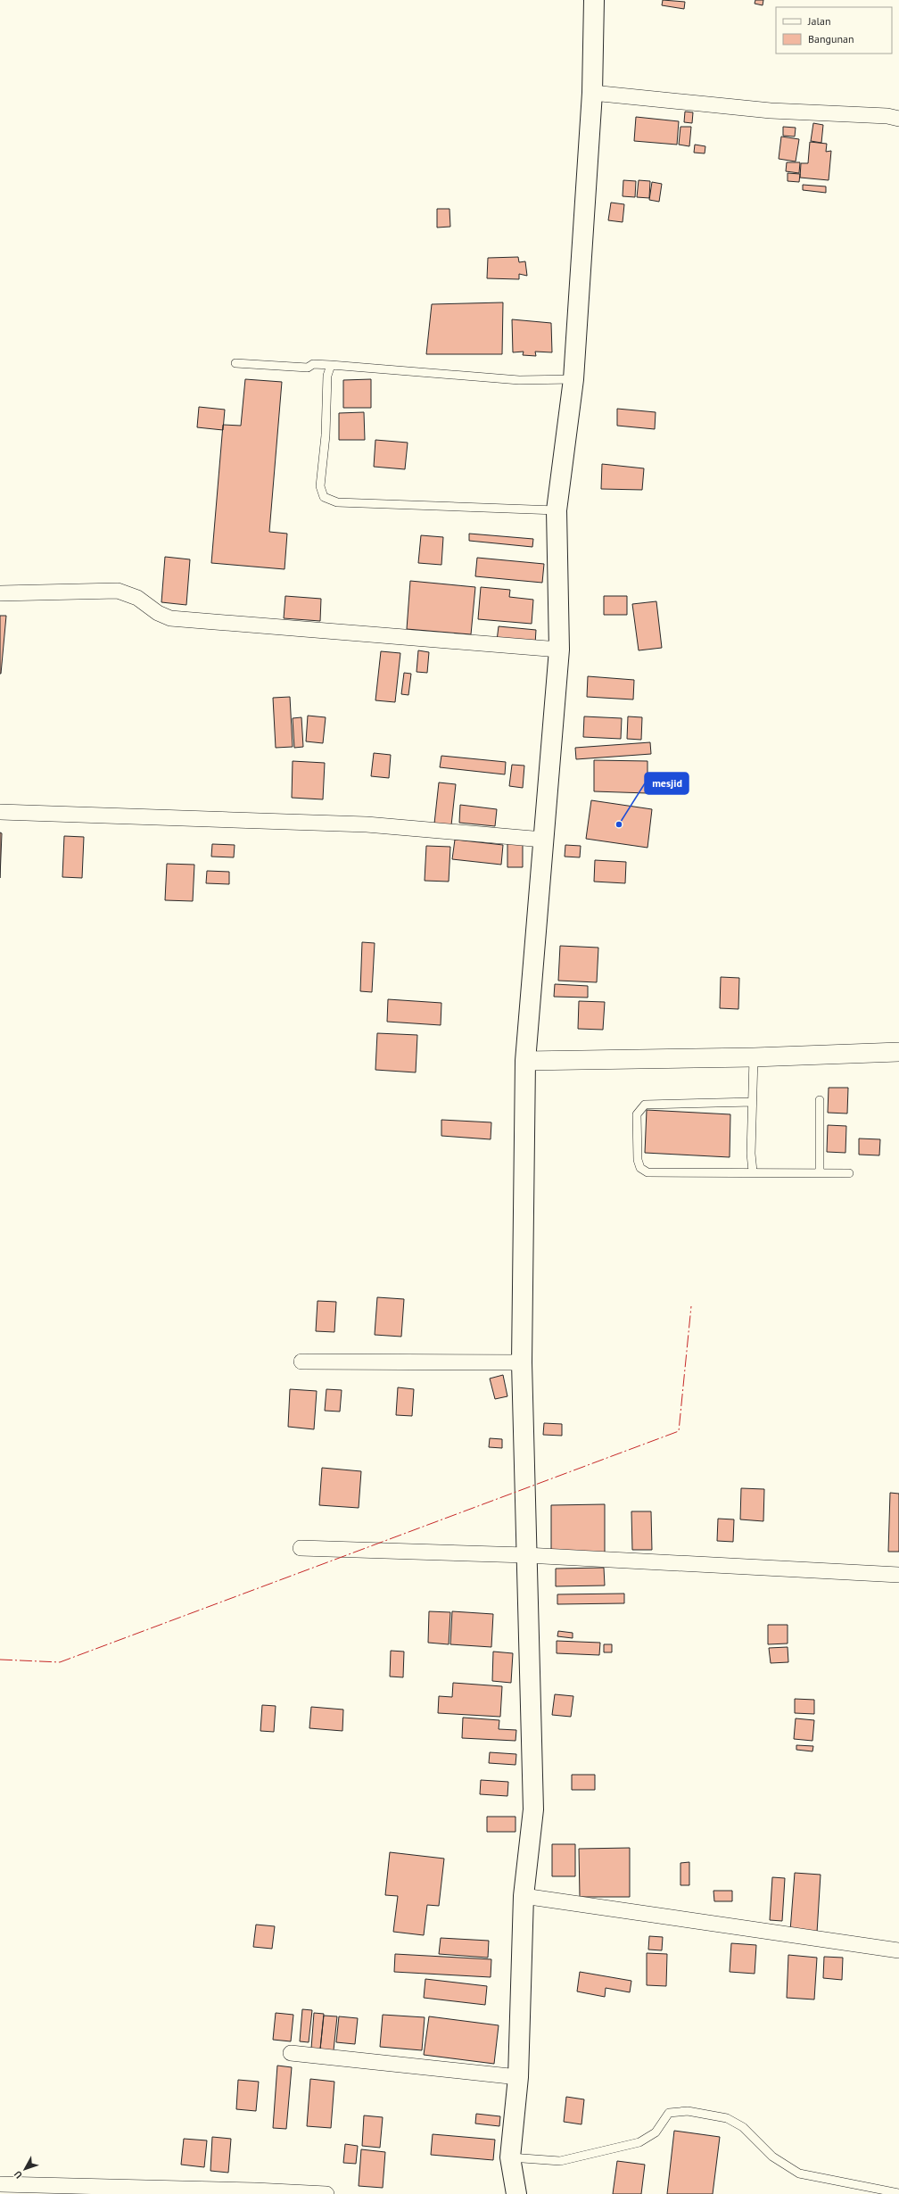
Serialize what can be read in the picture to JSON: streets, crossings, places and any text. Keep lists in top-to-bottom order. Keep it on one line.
{"places":["mesjid"],"legend":["Jalan","Bangunan"],"north":"bottom left"}
